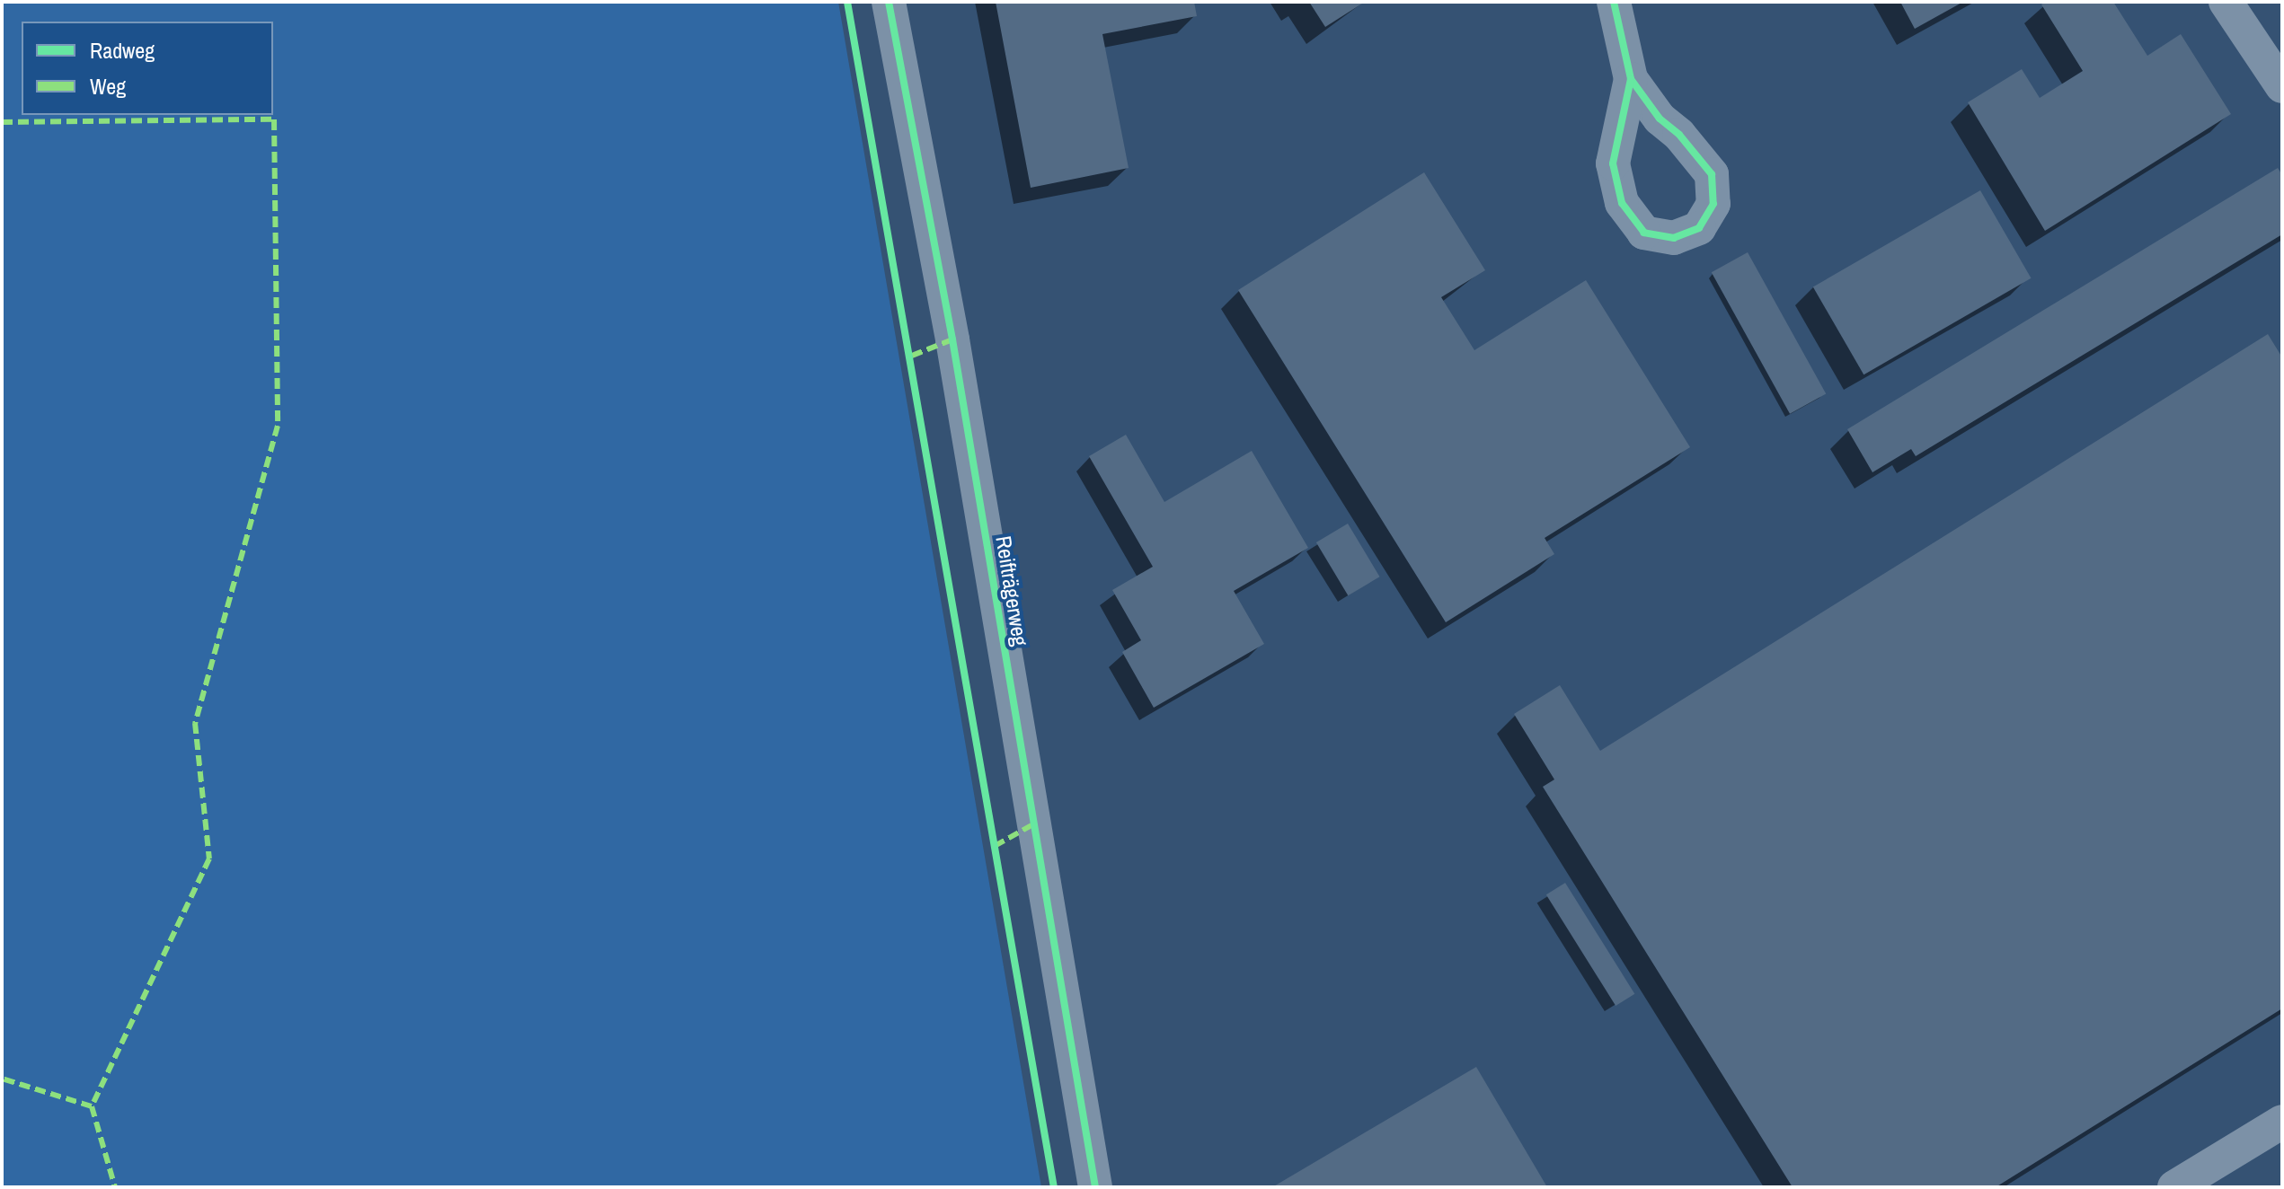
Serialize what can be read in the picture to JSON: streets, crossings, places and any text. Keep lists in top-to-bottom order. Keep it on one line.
{"streets":{"street":["Reifträgerweg"]},"legend":["Radweg","Weg"]}
